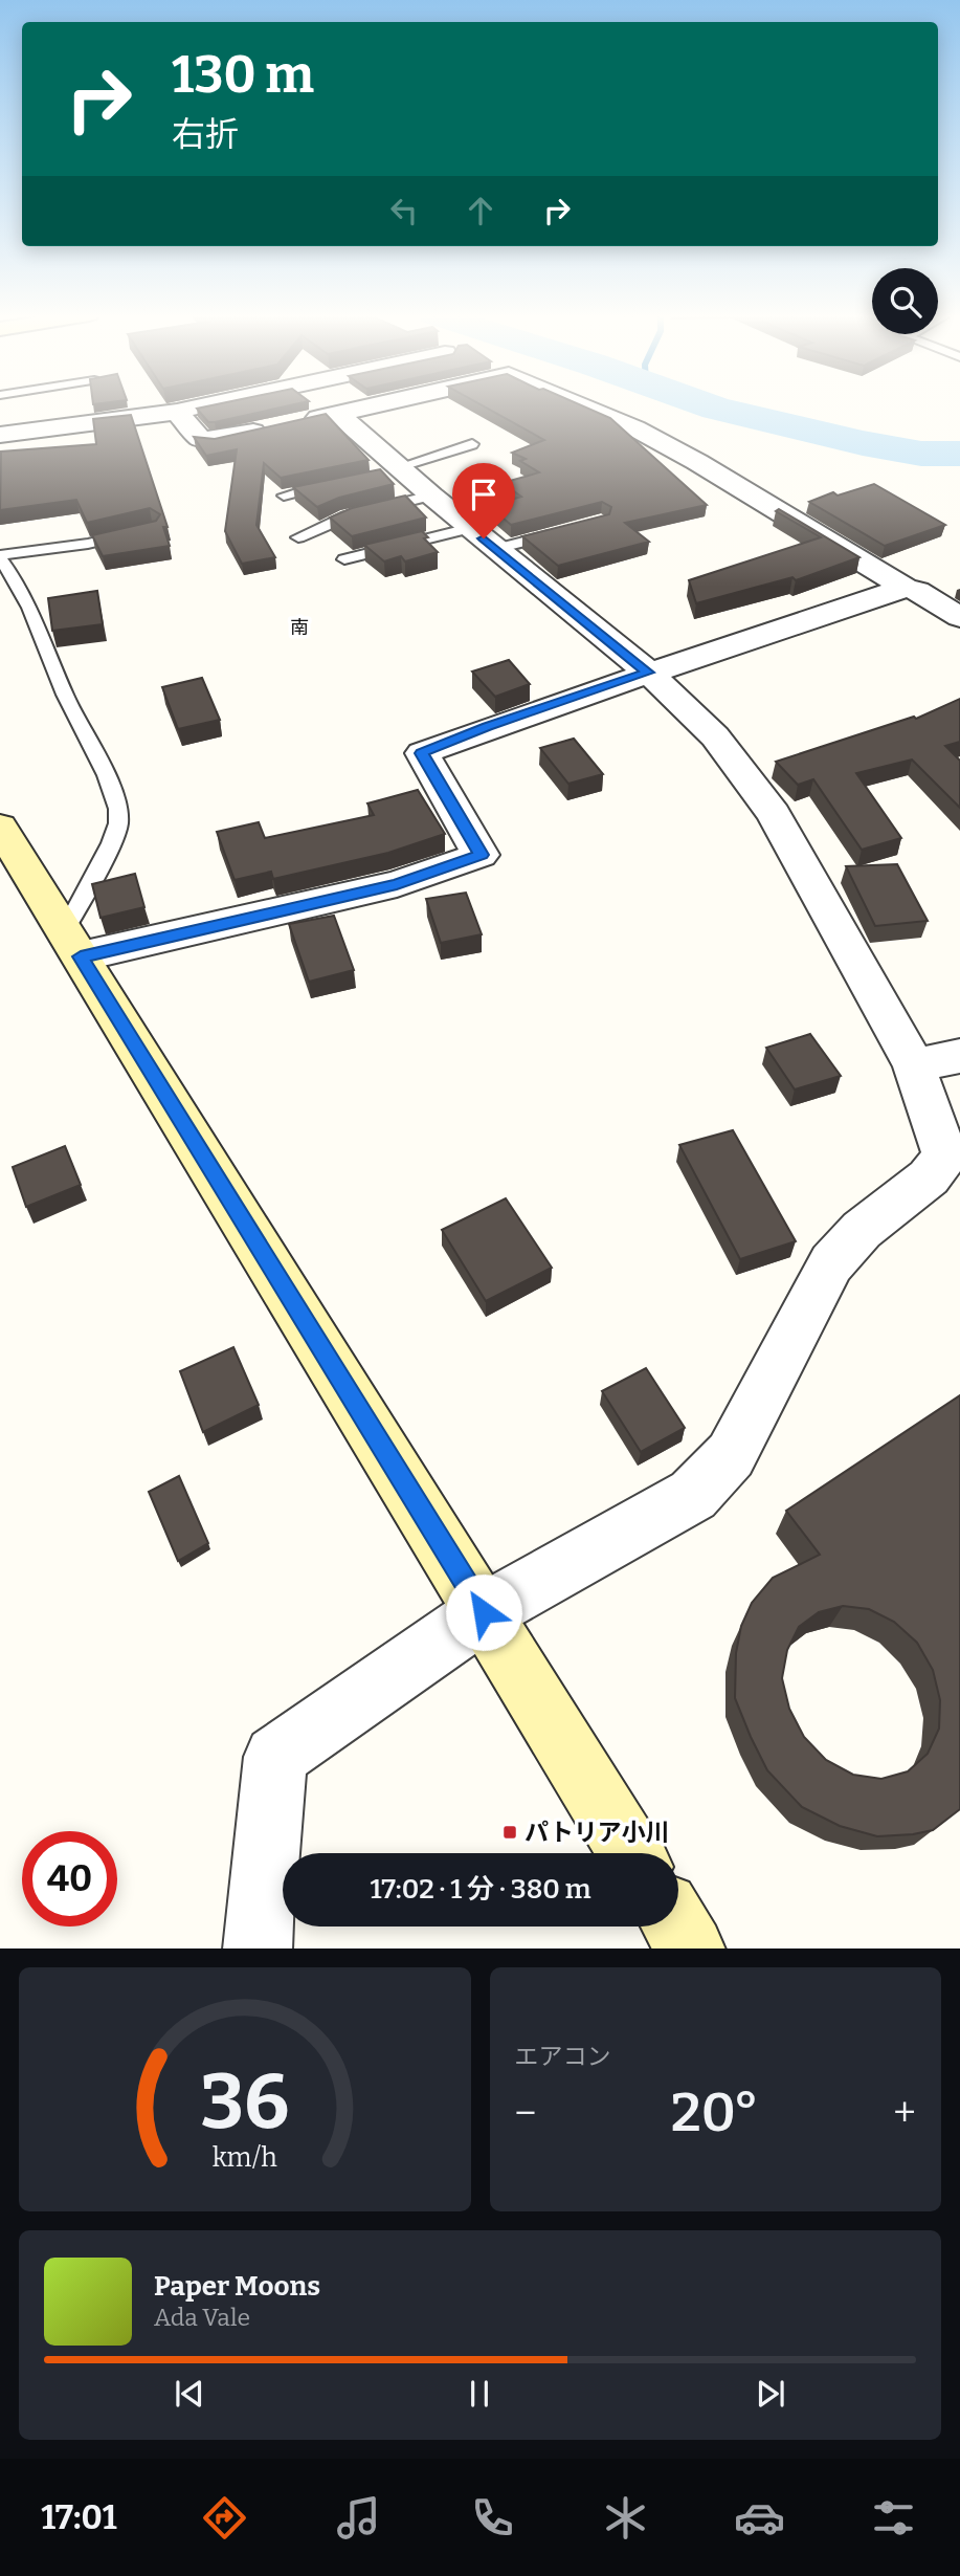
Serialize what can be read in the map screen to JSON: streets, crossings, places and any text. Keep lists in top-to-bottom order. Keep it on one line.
{"districts":["南"],"places":{"transit":["パトリア小川"]},"page":{"turn":["130 m","右折"],"limit":"40","trip":"17:02 · 1 分 · 380 m","tile":"エアコン","heat":["−","20°","+"],"song":["Paper Moons","Ada Vale"],"tabs":"17:01","gauge":["36","km/h"]}}
